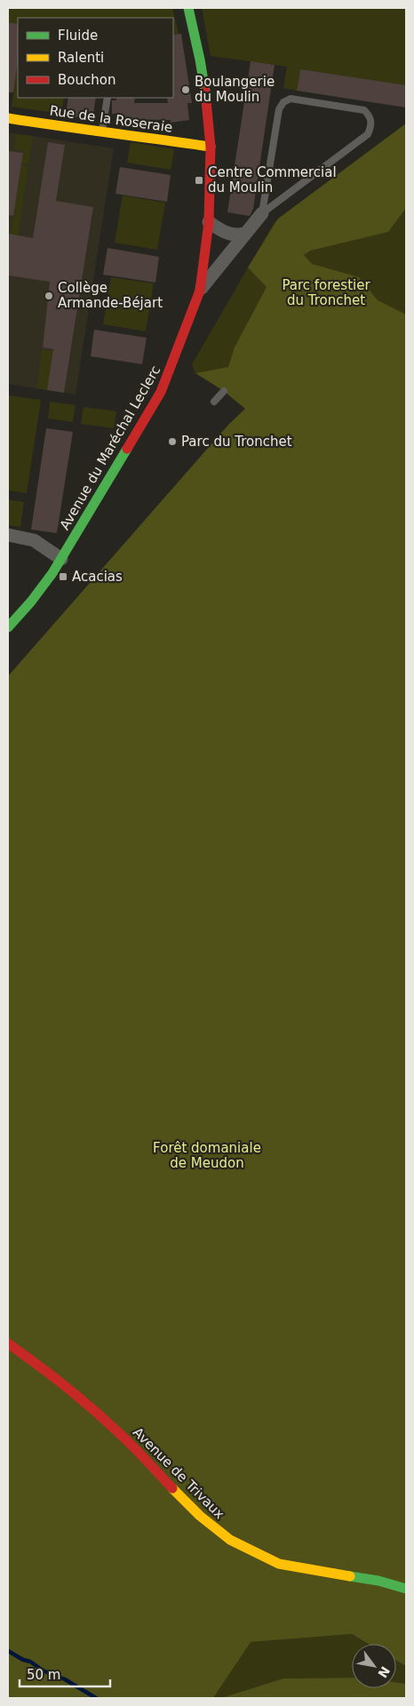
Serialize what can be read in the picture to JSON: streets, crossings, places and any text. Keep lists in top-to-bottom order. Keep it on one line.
{"streets":{"street":["Rue de la Roseraie","Avenue du Maréchal Leclerc","Avenue de Trivaux"]},"crossings":[["Rue de la Roseraie","Avenue du Maréchal Leclerc"]],"parks":["Parc forestier du Tronchet","Forêt domaniale de Meudon"],"places":{"other":["Boulangerie du Moulin","Collège Armande-Béjart","Parc du Tronchet"],"transit":["Centre Commercial du Moulin","Acacias"]},"legend":["Fluide","Ralenti","Bouchon"],"scale_bar":"50 m","north":"bottom right"}
